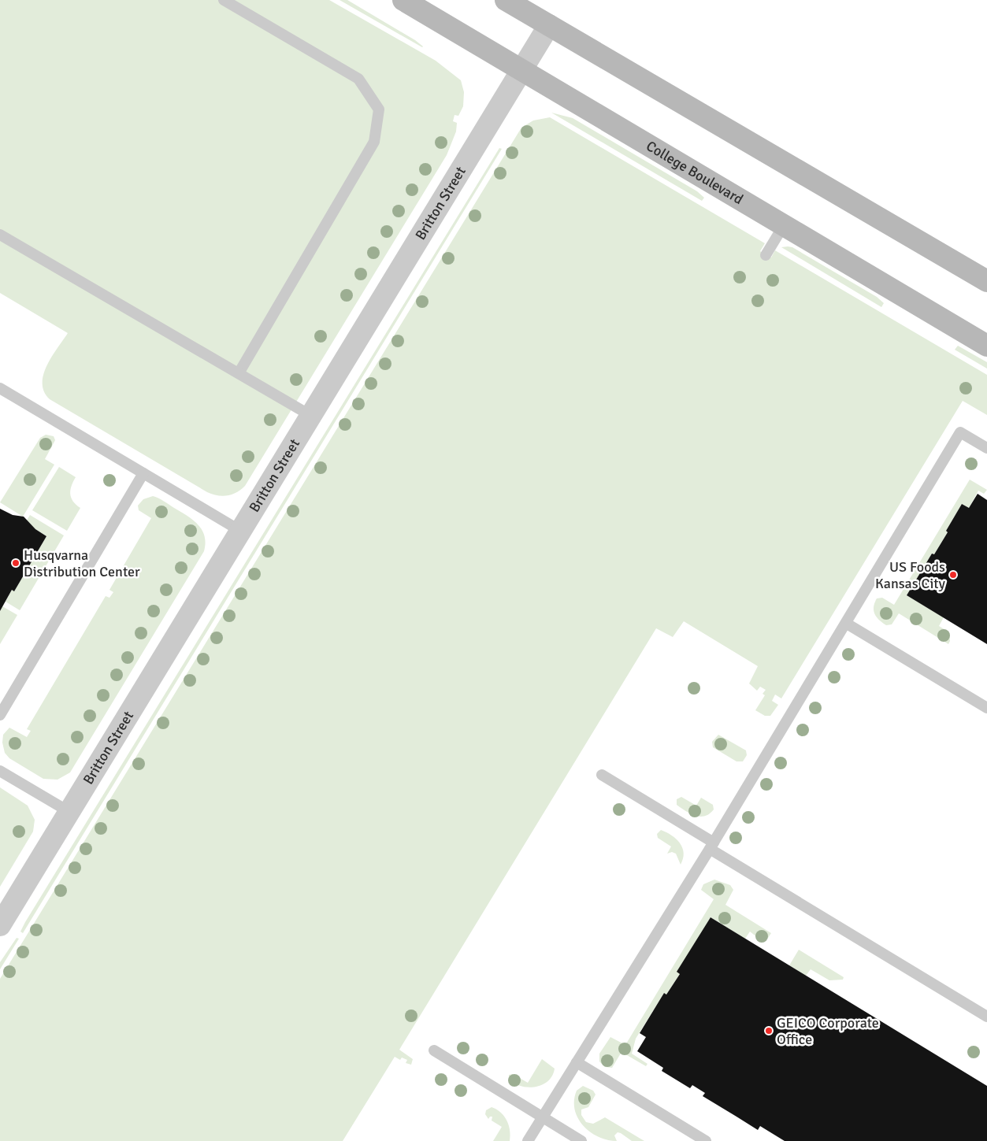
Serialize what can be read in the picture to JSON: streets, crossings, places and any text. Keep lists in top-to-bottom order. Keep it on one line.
{"streets":{"main road":["College Boulevard"],"street":["Britton Street"]},"crossings":[["College Boulevard","Britton Street"]],"places":["Husqvarna Distribution Center","US Foods Kansas City","GEICO Corporate Office"]}
